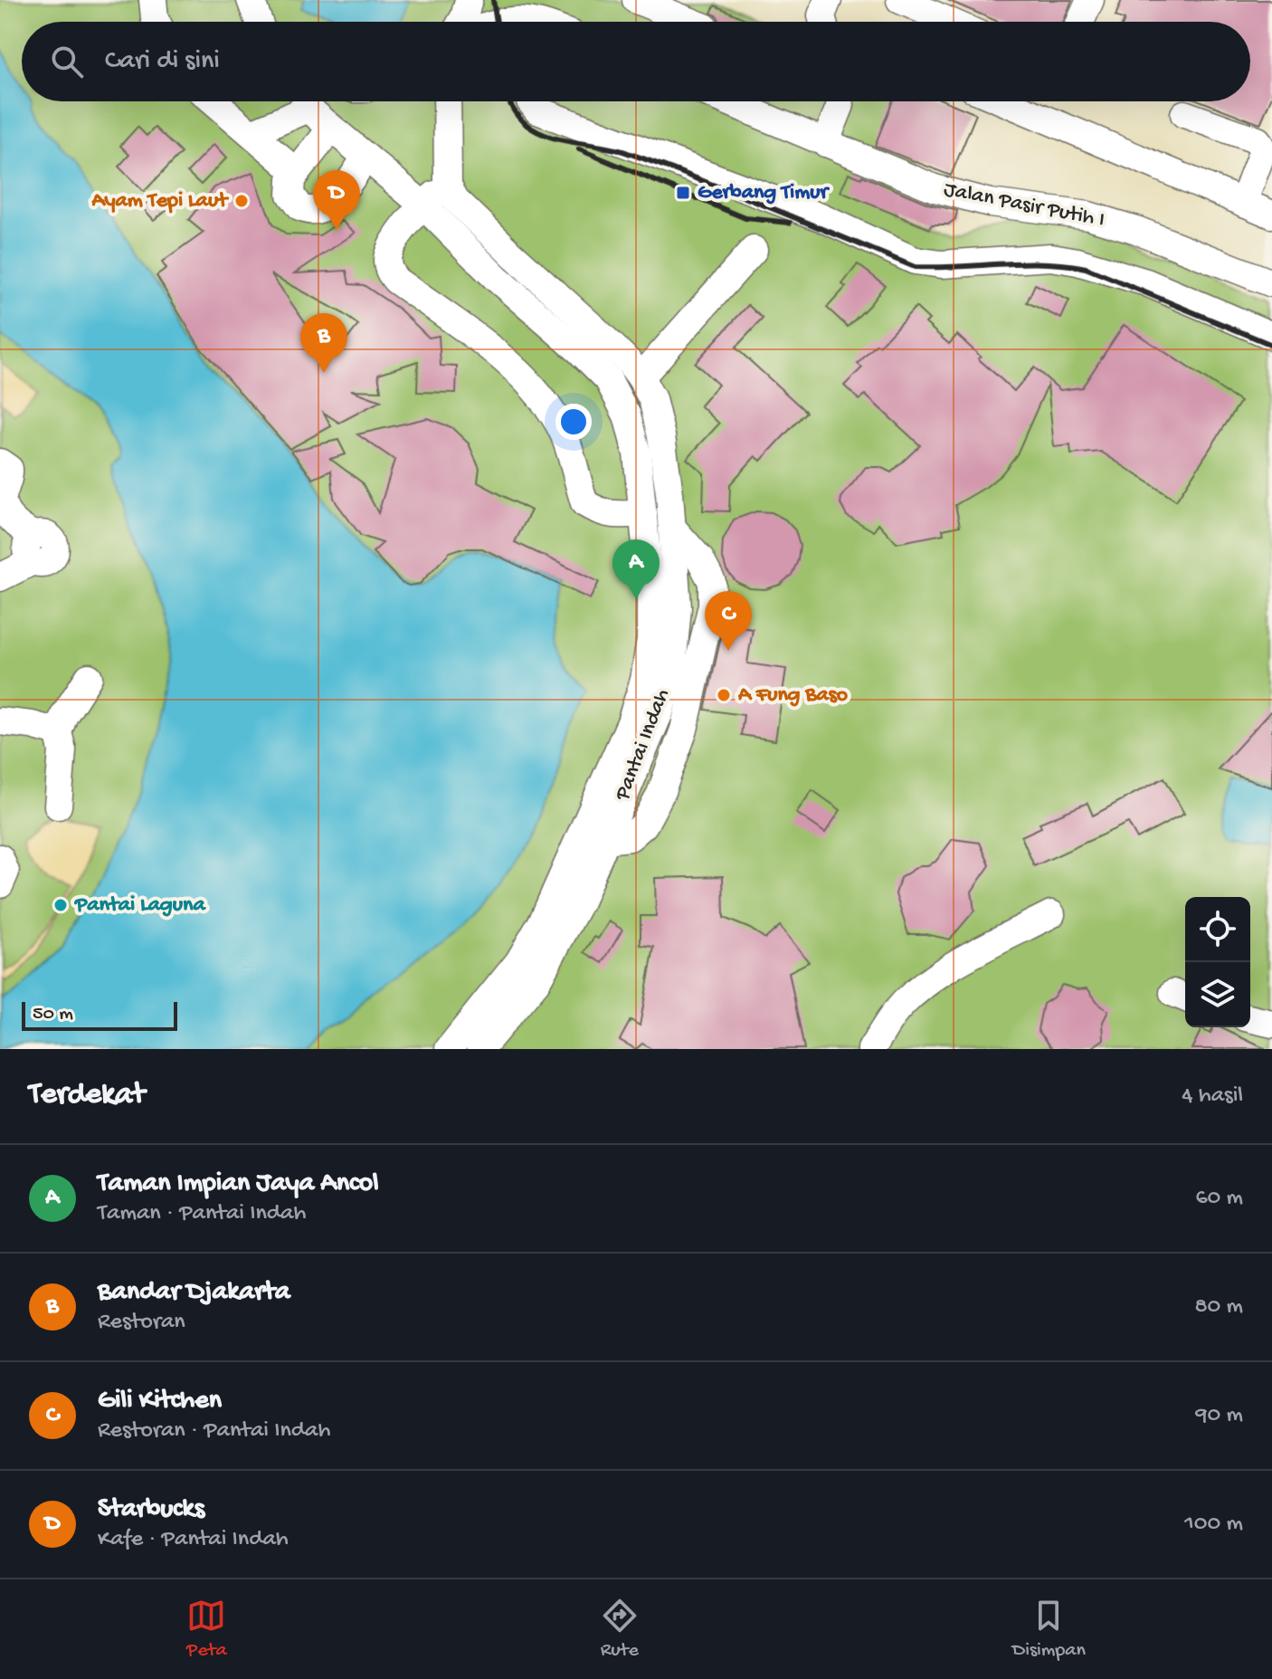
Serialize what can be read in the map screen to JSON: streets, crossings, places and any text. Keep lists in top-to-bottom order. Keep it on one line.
{"streets":{"street":["Jalan Pasir Putih I","Pantai Indah"]},"places":{"transit":["Gerbang Timur"],"other":["Ayam Tepi Laut","A Fung Baso","Pantai Laguna"]},"scale_bar":"50 m","page":{"search":"Cari di sini","pins":["D","B","A","C"],"scale":"50 m","heading":["Terdekat","4 hasil"],"list":[{"mark":"A","name":"Taman Impian Jaya Ancol","note":"Taman · Pantai Indah","value":"60 m"},{"mark":"B","name":"Bandar Djakarta","note":"Restoran","value":"80 m"},{"mark":"C","name":"Gili Kitchen","note":"Restoran · Pantai Indah","value":"90 m"},{"mark":"D","name":"Starbucks","note":"Kafe · Pantai Indah","value":"100 m"}],"nav":["Peta","Rute","Disimpan"]}}
